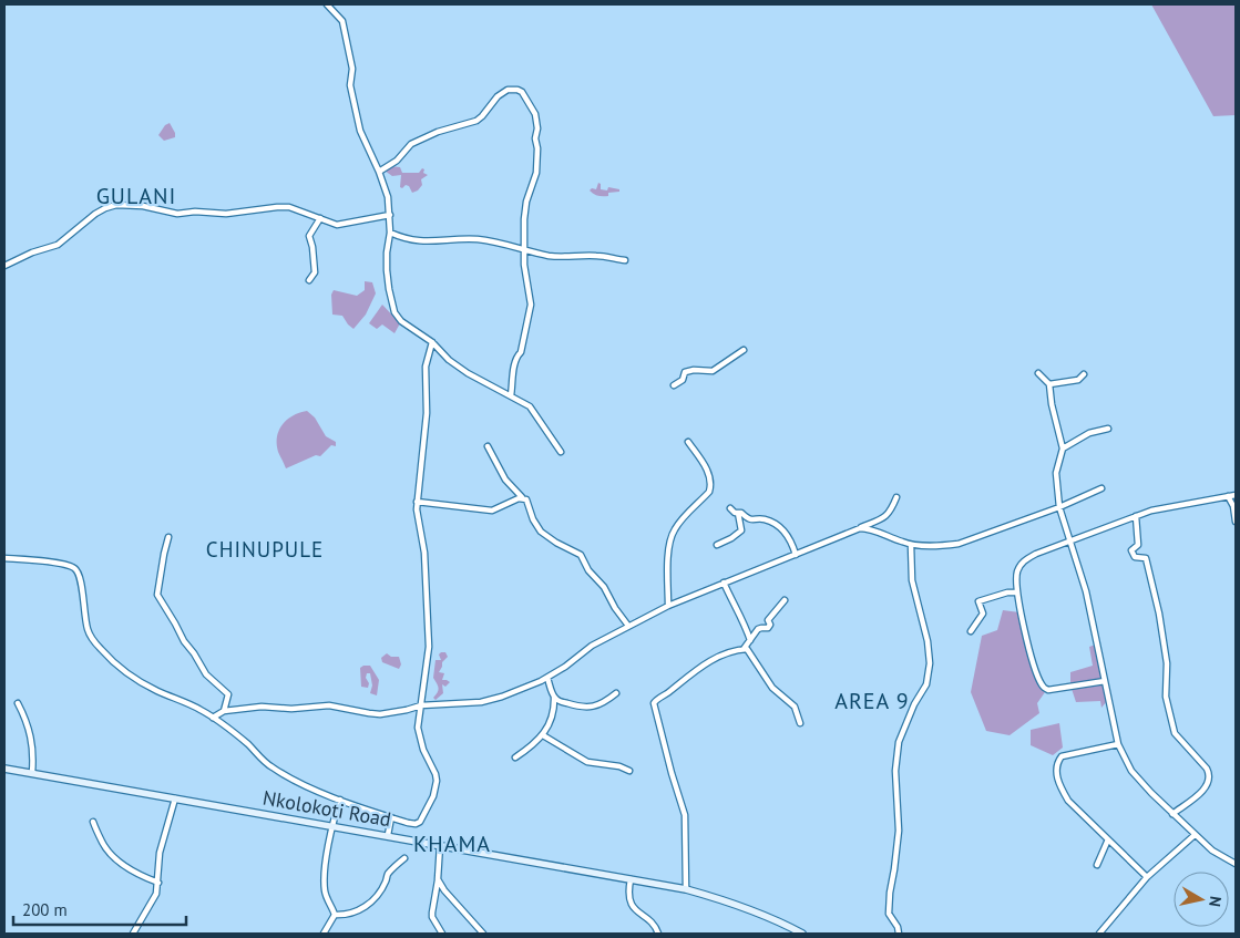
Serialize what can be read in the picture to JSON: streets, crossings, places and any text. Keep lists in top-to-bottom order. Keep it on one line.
{"streets":{"main road":["Nkolokoti Road"]},"districts":["GULANI","CHINUPULE","AREA 9","KHAMA"],"scale_bar":"200 m","north":"right"}
